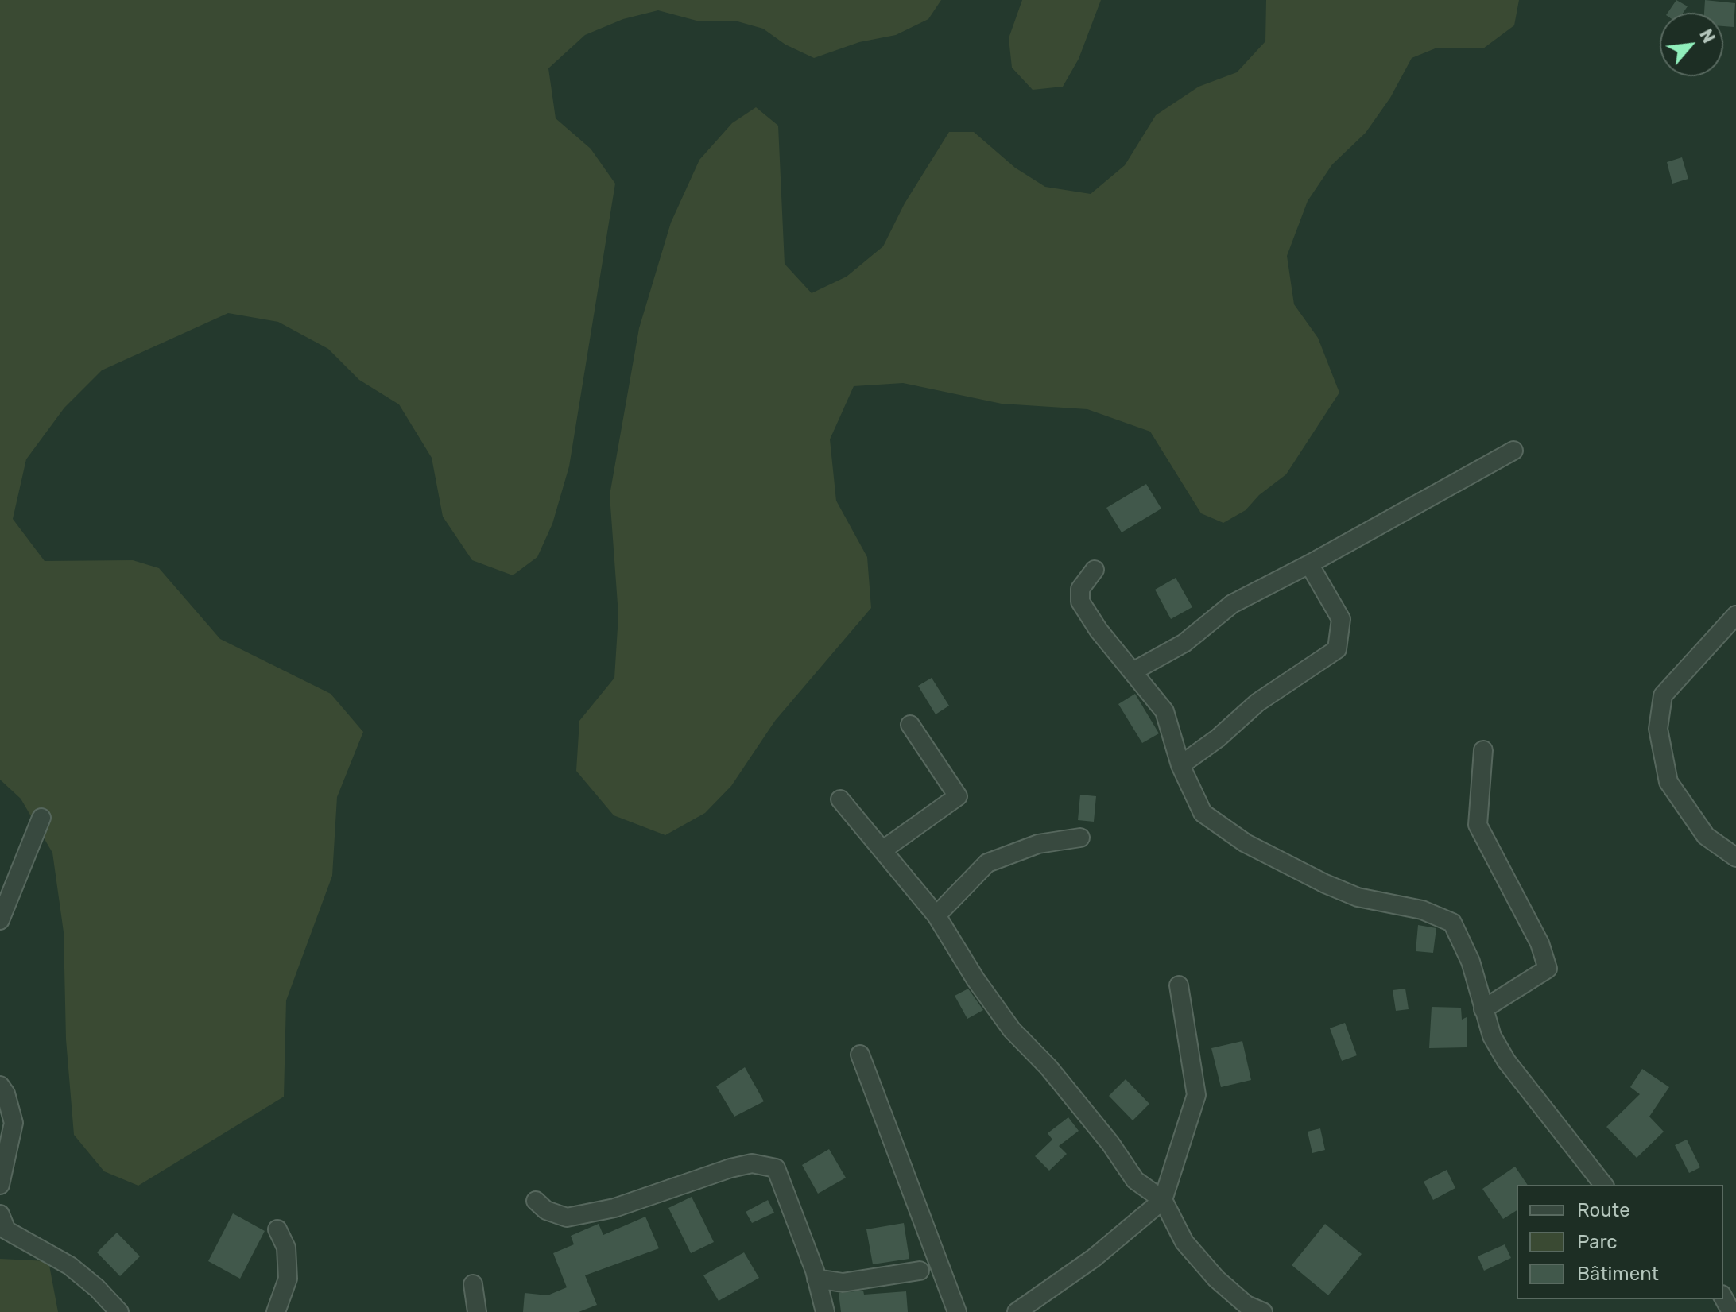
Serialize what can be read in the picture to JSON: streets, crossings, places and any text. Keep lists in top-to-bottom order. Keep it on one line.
{"legend":["Route","Parc","Bâtiment"],"north":"top right"}
